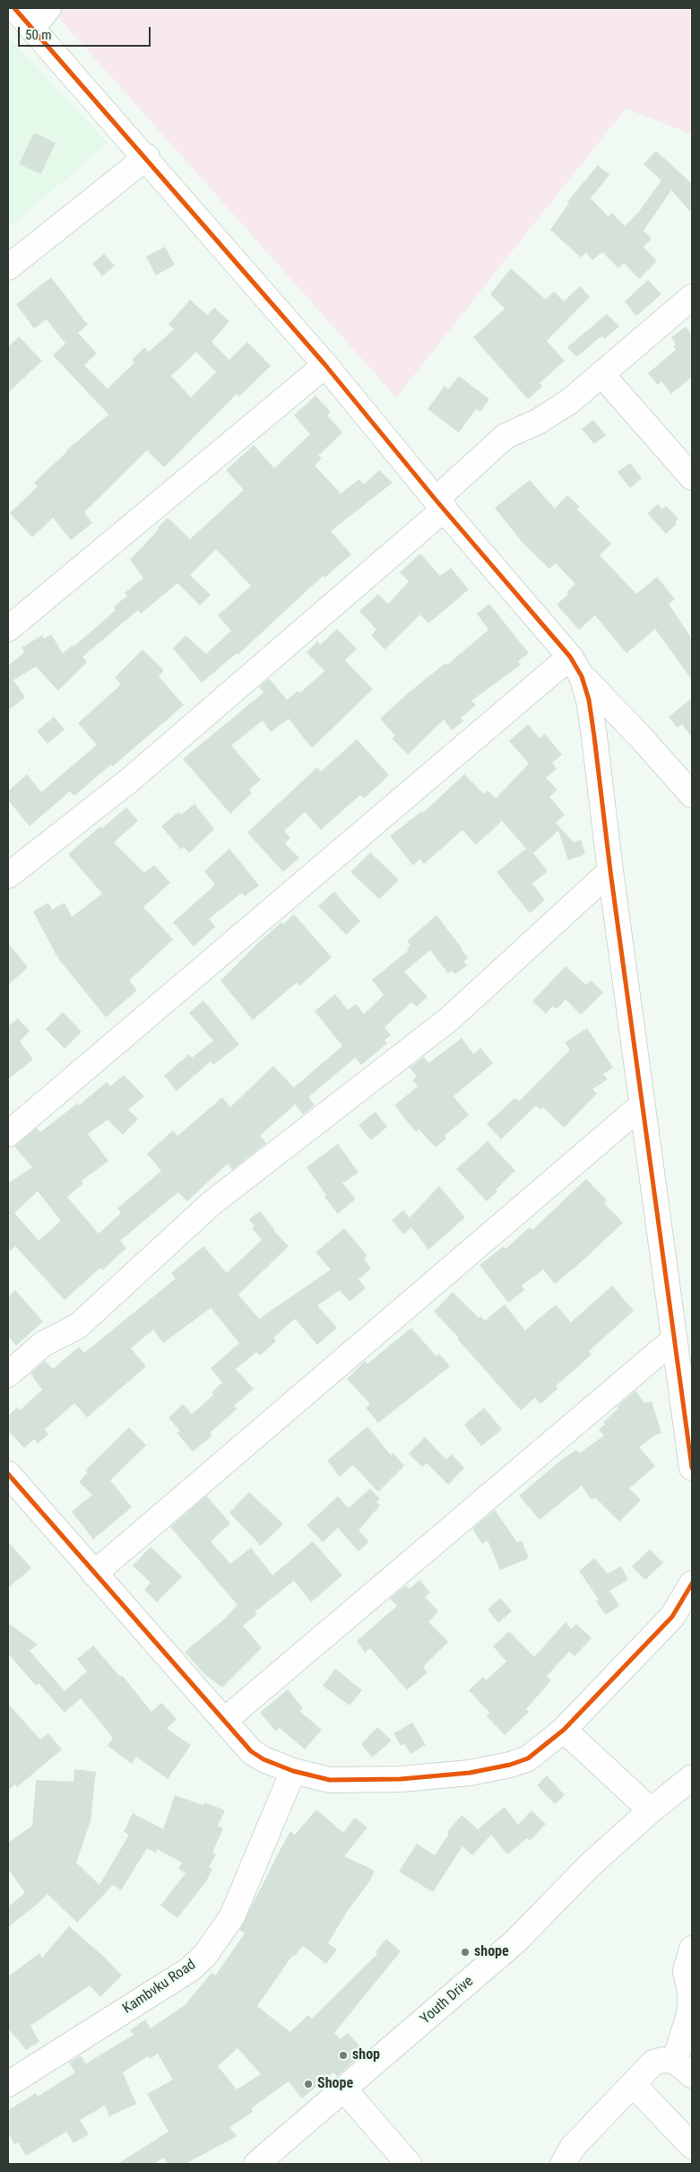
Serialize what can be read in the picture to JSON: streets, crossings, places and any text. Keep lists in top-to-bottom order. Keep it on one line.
{"streets":{"street":["Kambvku Road","Youth Drive"]},"places":["shope","shop","Shope"],"scale_bar":"50 m"}
